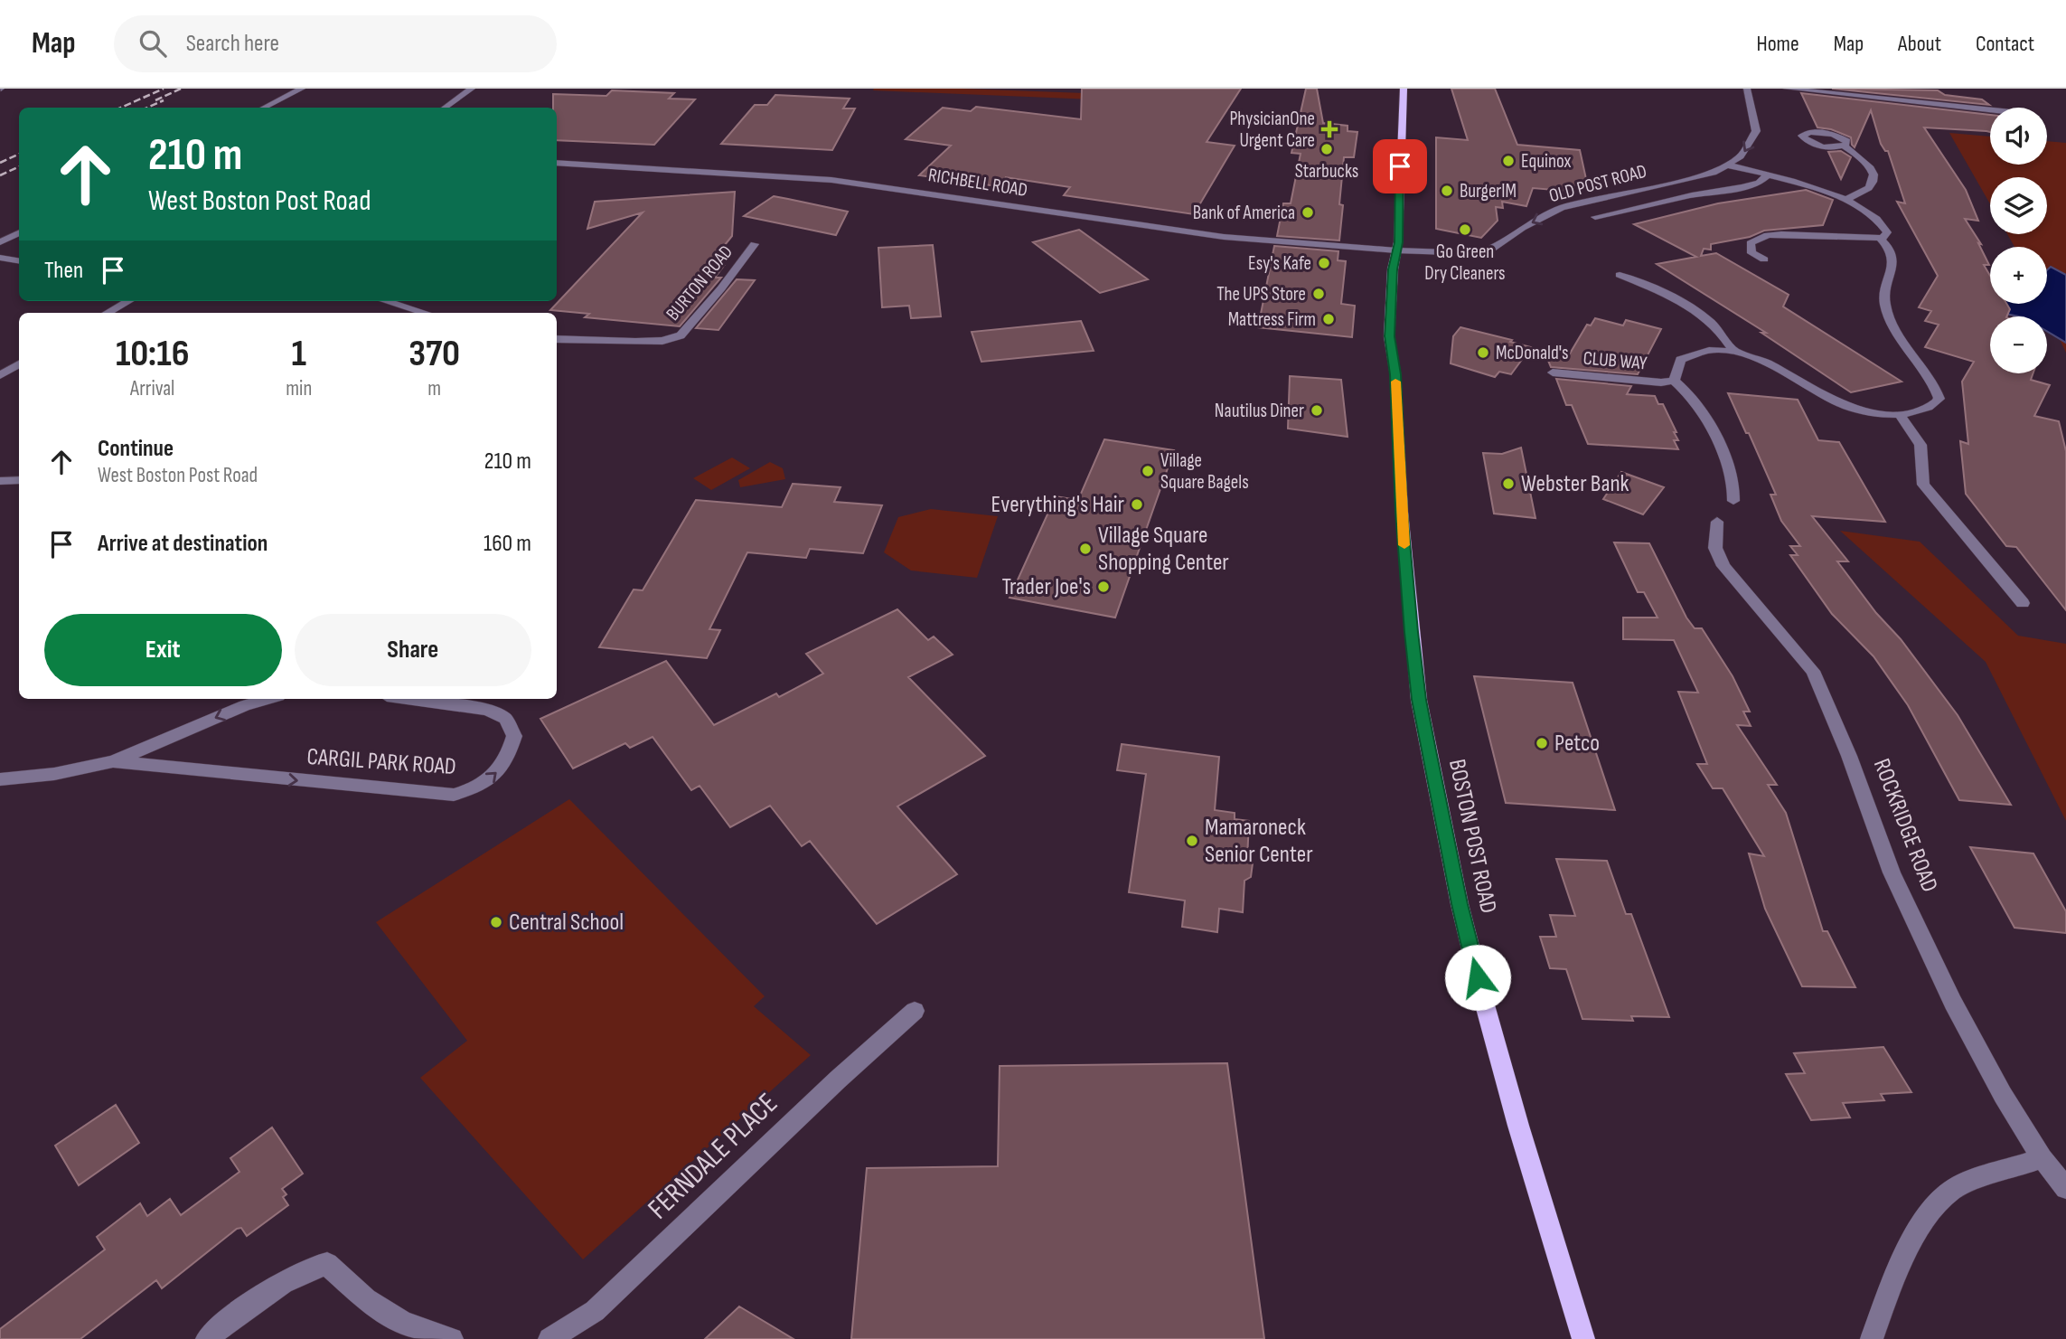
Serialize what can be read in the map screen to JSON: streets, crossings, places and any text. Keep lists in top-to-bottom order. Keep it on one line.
{"streets":{"main road":["BOSTON POST ROAD"],"street":["RICHBELL ROAD","OLD POST ROAD","BURTON ROAD","CLUB WAY","CARGIL PARK ROAD","ROCKRIDGE ROAD","FERNDALE PLACE"]},"crossings":[["RICHBELL ROAD","OLD POST ROAD"],["RICHBELL ROAD","BOSTON POST ROAD"],["OLD POST ROAD","BOSTON POST ROAD"]],"places":{"health":["PhysicianOne Urgent Care"],"other":["Starbucks","Equinox","BurgerIM","Bank of America","Go Green Dry Cleaners","Esy's Kafe","The UPS Store","Mattress Firm","McDonald's","Nautilus Diner","Village Square Bagels","Webster Bank","Everything's Hair","Village Square Shopping Center","Trader Joe's","Petco","Mamaroneck Senior Center","Central School"]},"page":{"header":"Map","search":"Search here","nav":["Home","Map","About","Contact"],"map_buttons":["+","−"],"turn":["210 m","West Boston Post Road"],"then":"Then","eta":["10:16","Arrival","1","min","370","m"],"list":[{"name":"Continue","note":"West Boston Post Road","value":"210 m"},{"name":"Arrive at destination","value":"160 m"}],"buttons":["Exit","Share"]}}
